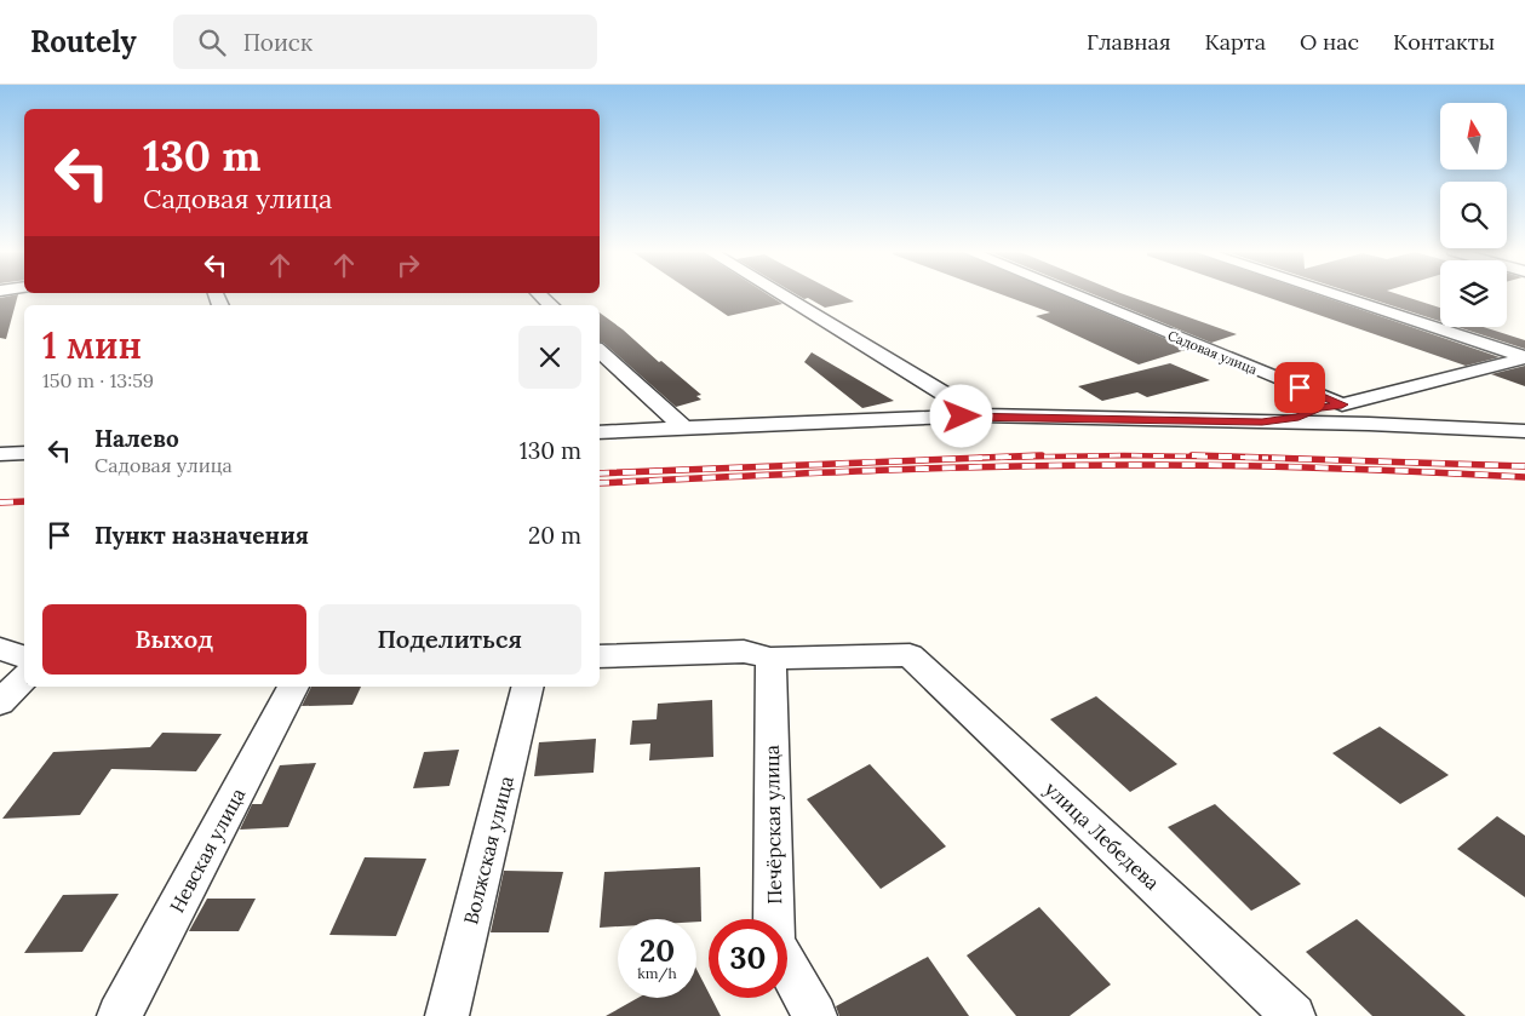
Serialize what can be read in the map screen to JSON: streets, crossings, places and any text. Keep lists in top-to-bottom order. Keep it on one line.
{"streets":{"street":["Садовая улица","Печёрская улица","улица Лебедева","Невская улица","Волжская улица"]},"crossings":[["Печёрская улица","улица Лебедева"]],"north":"top","page":{"header":"Routely","search":"Поиск","nav":["Главная","Карта","О нас","Контакты"],"turn":["130 m","Садовая улица"],"heading":["1 мин","150 m · 13:59"],"list":[{"name":"Налево","note":"Садовая улица","value":"130 m"},{"name":"Пункт назначения","value":"20 m"}],"buttons":["Выход","Поделиться"],"speed":"20 km/h","limit":"30"}}
